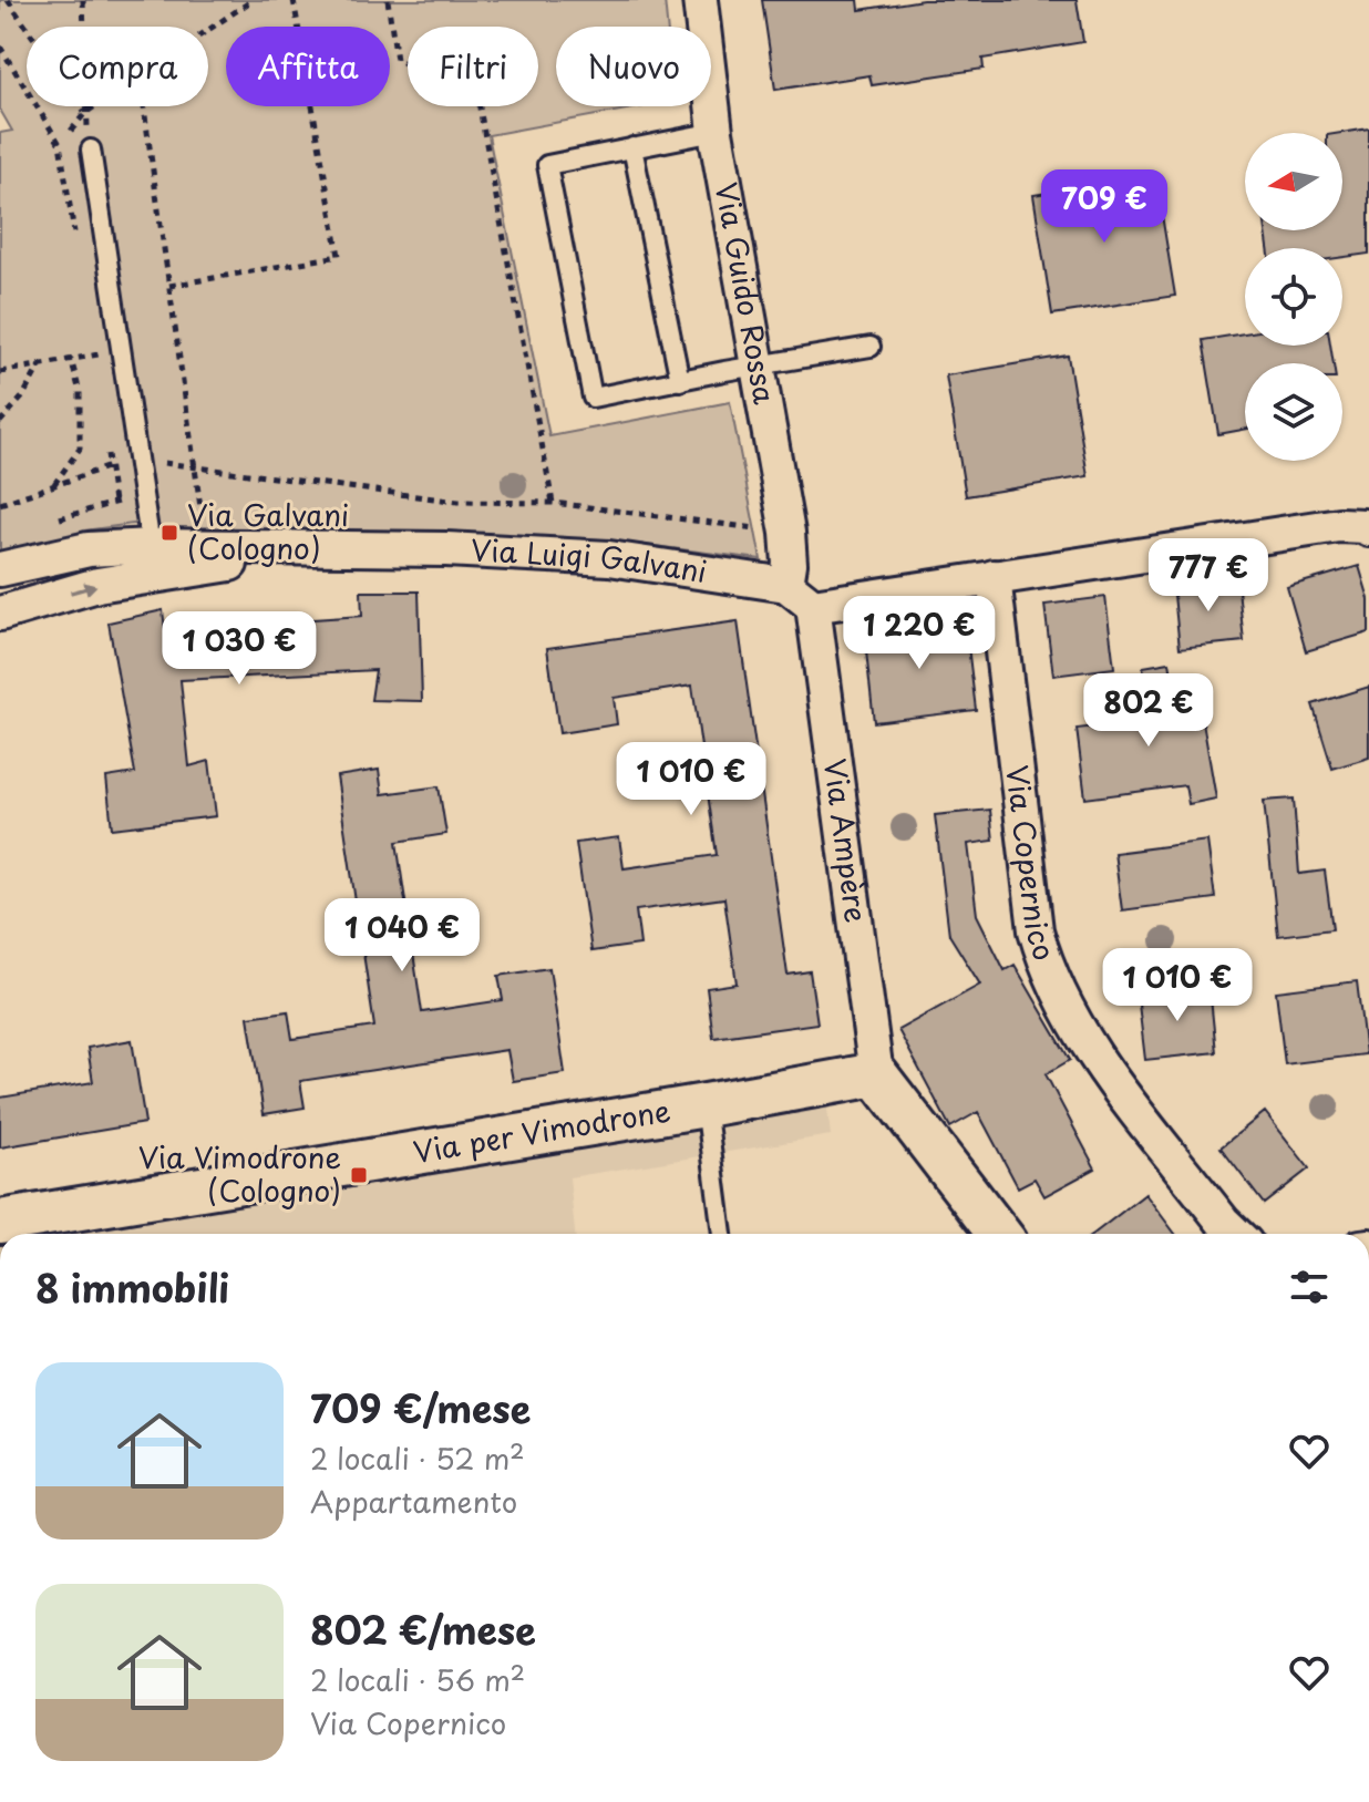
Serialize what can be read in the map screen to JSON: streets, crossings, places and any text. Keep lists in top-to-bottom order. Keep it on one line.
{"streets":{"street":["Via Guido Rossa","Via Luigi Galvani","Via Ampère","Via Copernico","Via per Vimodrone"]},"crossings":[["Via Guido Rossa","Via Luigi Galvani"],["Via Luigi Galvani","Via Ampère"],["Via Ampère","Via per Vimodrone"]],"places":{"transit":["Via Galvani (Cologno)","Via Vimodrone (Cologno)"]},"north":"left","page":{"chip":["Compra","Affitta","Filtri","Nuovo"],"price":["709 €","777 €","1 220 €","1 030 €","802 €","1 010 €","1 040 €","1 010 €"],"heading":"8 immobili","list":[{"name":"709 €/mese","note":"2 locali · 52 m² · Appartamento"},{"name":"802 €/mese","note":"2 locali · 56 m² · Via Copernico"}]}}
